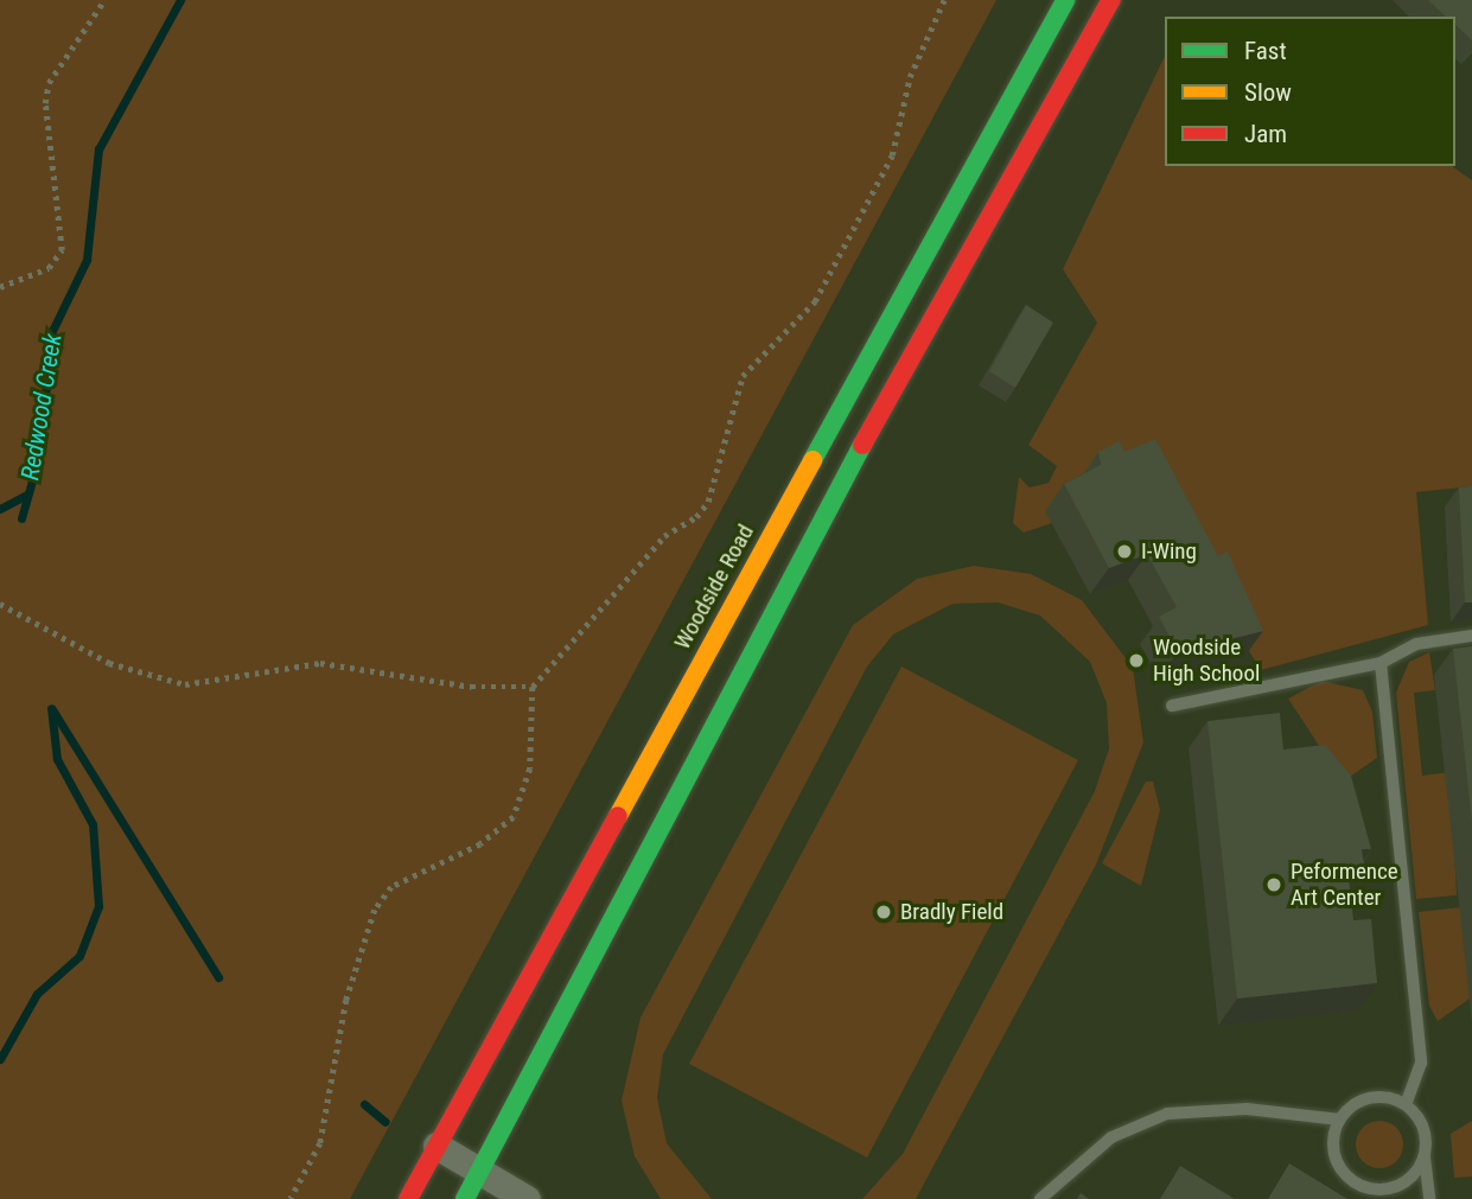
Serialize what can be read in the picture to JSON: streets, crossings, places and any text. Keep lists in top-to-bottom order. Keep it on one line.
{"streets":{"main road":["Woodside Road"]},"water":["Redwood Creek"],"places":["I-Wing","Woodside High School","Peformence Art Center","Bradly Field"],"legend":["Fast","Slow","Jam"]}
